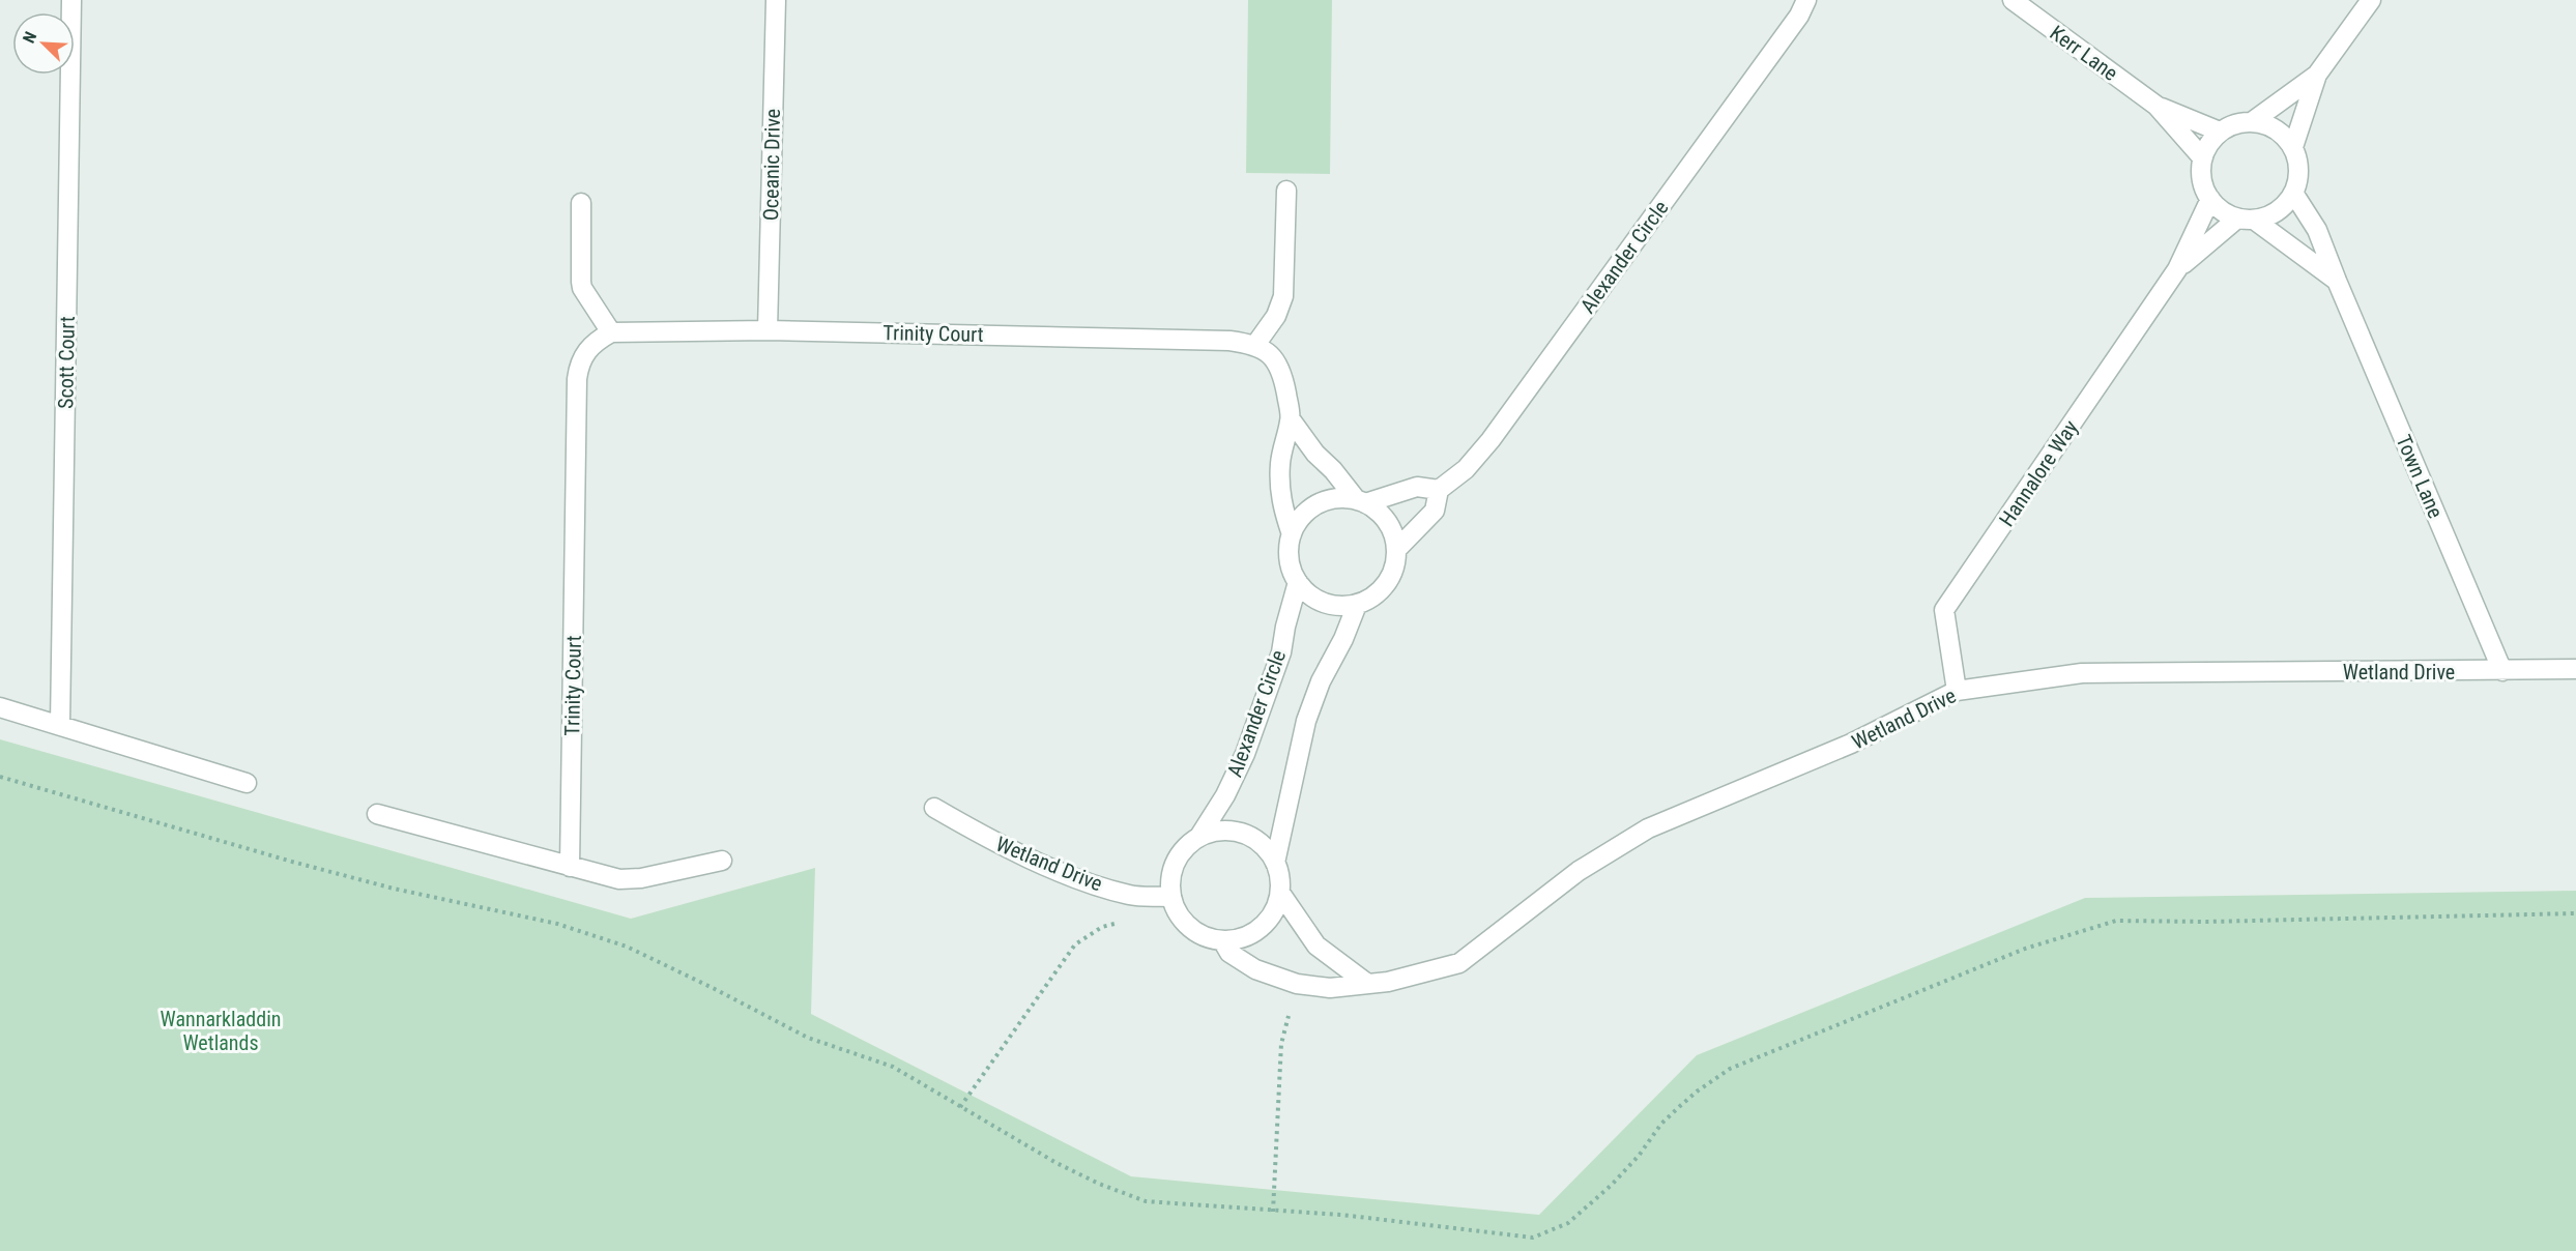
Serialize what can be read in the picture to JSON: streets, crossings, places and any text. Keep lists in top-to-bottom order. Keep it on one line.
{"streets":{"street":["Kerr Lane","Oceanic Drive","Alexander Circle","Trinity Court","Scott Court","Hannalore Way","Town Lane","Wetland Drive"]},"crossings":[["Kerr Lane","Hannalore Way"],["Kerr Lane","Town Lane"],["Oceanic Drive","Trinity Court"],["Alexander Circle","Wetland Drive"],["Hannalore Way","Town Lane"],["Hannalore Way","Wetland Drive"],["Town Lane","Wetland Drive"]],"parks":["Wannarkladdin Wetlands"],"north":"top left"}
